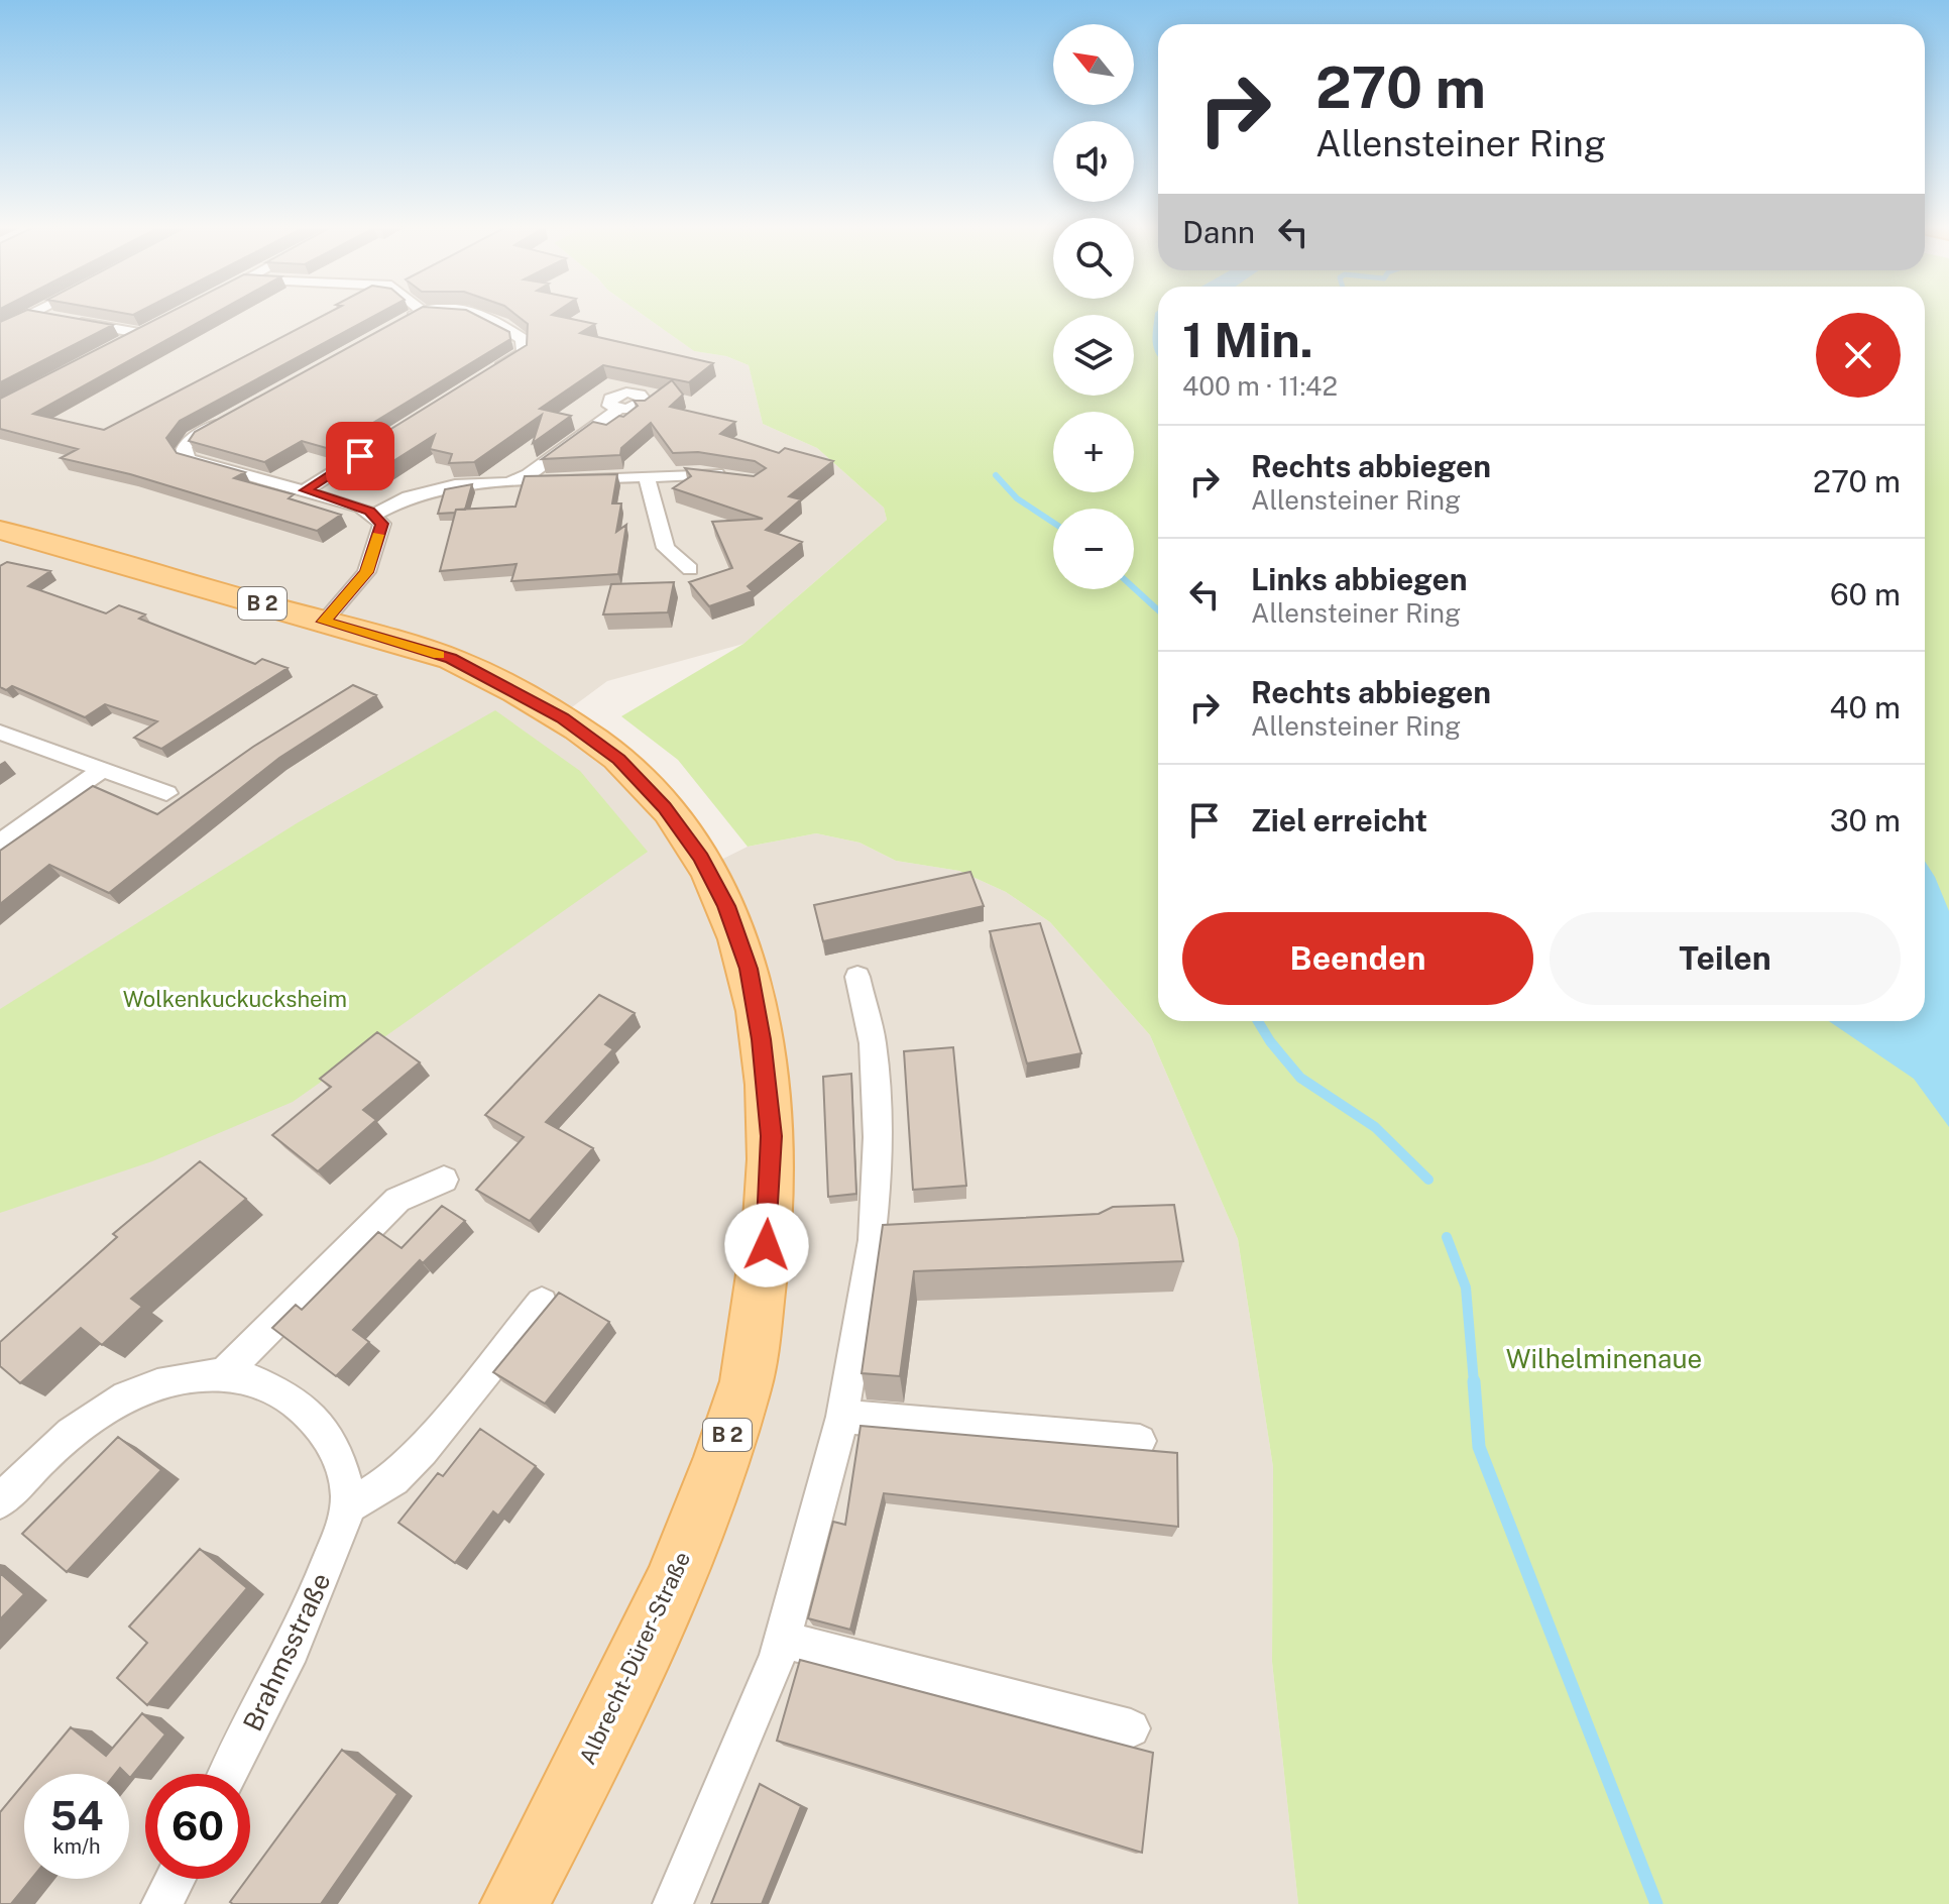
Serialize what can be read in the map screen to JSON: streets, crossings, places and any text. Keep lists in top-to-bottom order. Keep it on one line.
{"streets":{"main road":["B 2","Albrecht-Dürer-Straße"],"street":["Brahmsstraße"]},"parks":["Wolkenkuckucksheim","Wilhelminenaue"],"north":"top left","page":{"map_buttons":["+","−"],"turn":["270 m","Allensteiner Ring"],"then":"Dann","heading":["1 Min.","400 m · 11:42"],"list":[{"name":"Rechts abbiegen","note":"Allensteiner Ring","value":"270 m"},{"name":"Links abbiegen","note":"Allensteiner Ring","value":"60 m"},{"name":"Rechts abbiegen","note":"Allensteiner Ring","value":"40 m"},{"name":"Ziel erreicht","value":"30 m"}],"buttons":["Beenden","Teilen"],"speed":"54 km/h","limit":"60"}}
